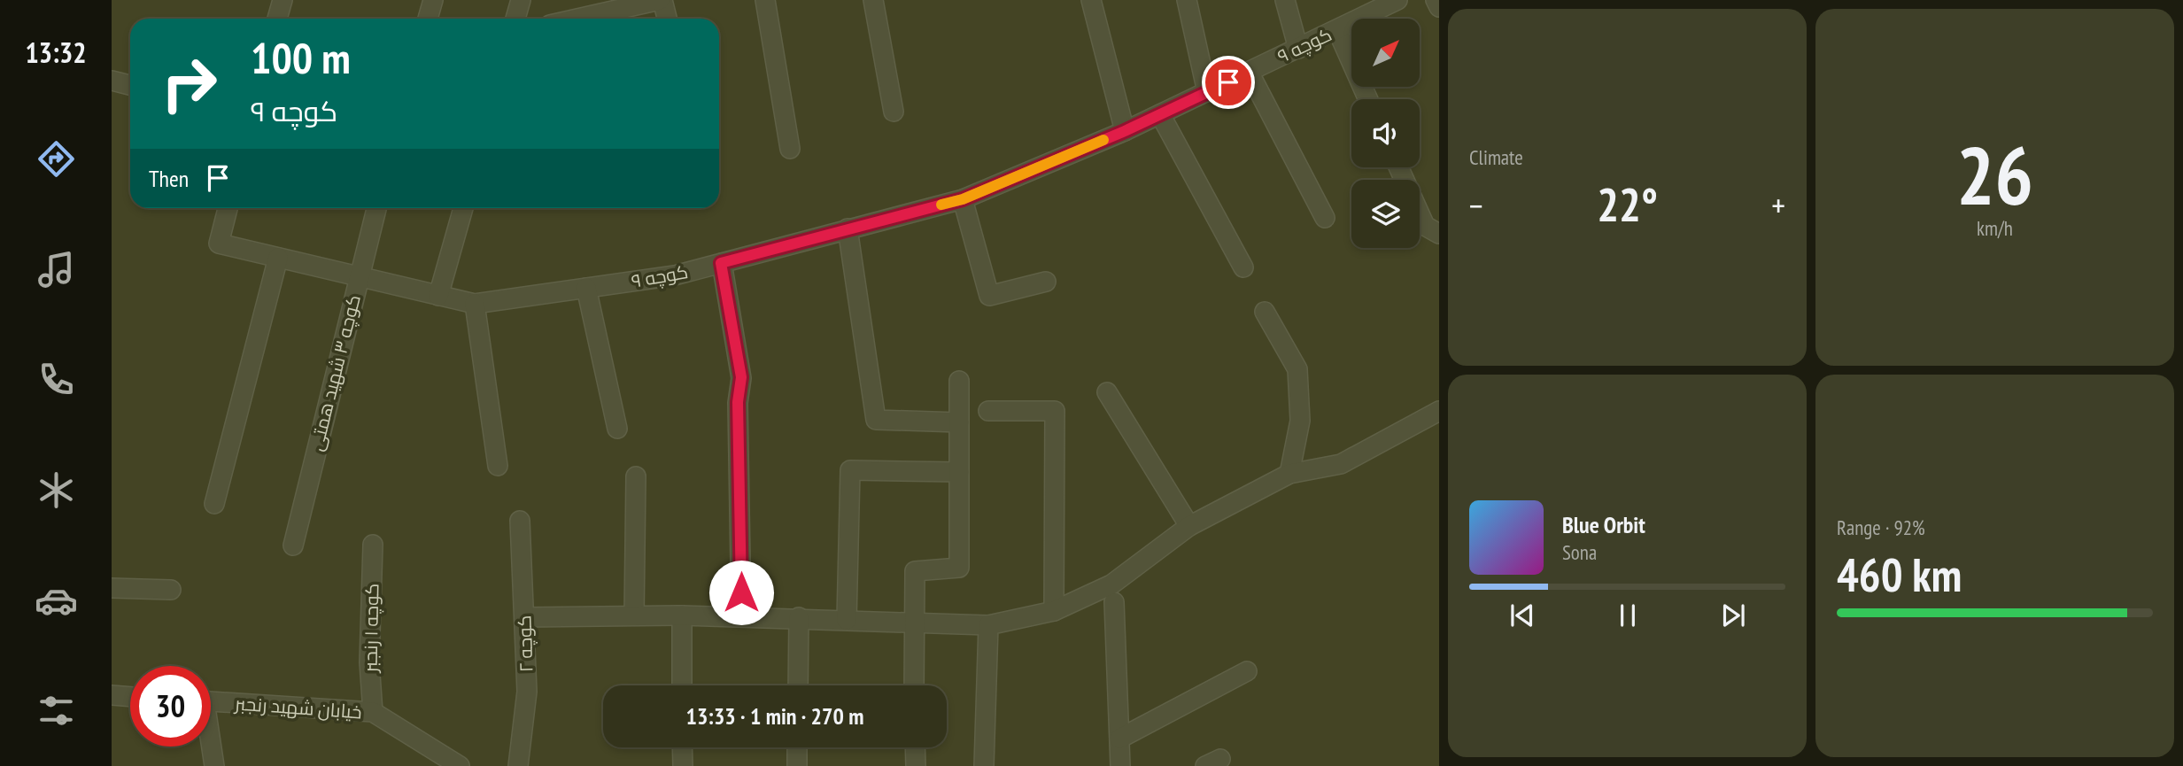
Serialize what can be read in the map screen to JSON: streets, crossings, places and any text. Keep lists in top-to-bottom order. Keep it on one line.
{"streets":{"street":["کوچه ۹","کوچه ۳ شهید همتی","کوچه ۱ رنجبر","کوچه ۲","خیابان شهید رنجبر"]},"crossings":[["کوچه ۹","کوچه ۳ شهید همتی"],["کوچه ۱ رنجبر","خیابان شهید رنجبر"]],"north":"top right","page":{"tabs":"13:32","tile":["Climate",["26","km/h"],["Range · 92%","460 km"]],"turn":["100 m","کوچه ۹"],"then":"Then","heat":["−","22°","+"],"song":["Blue Orbit","Sona"],"limit":"30","trip":"13:33 · 1 min · 270 m"}}
